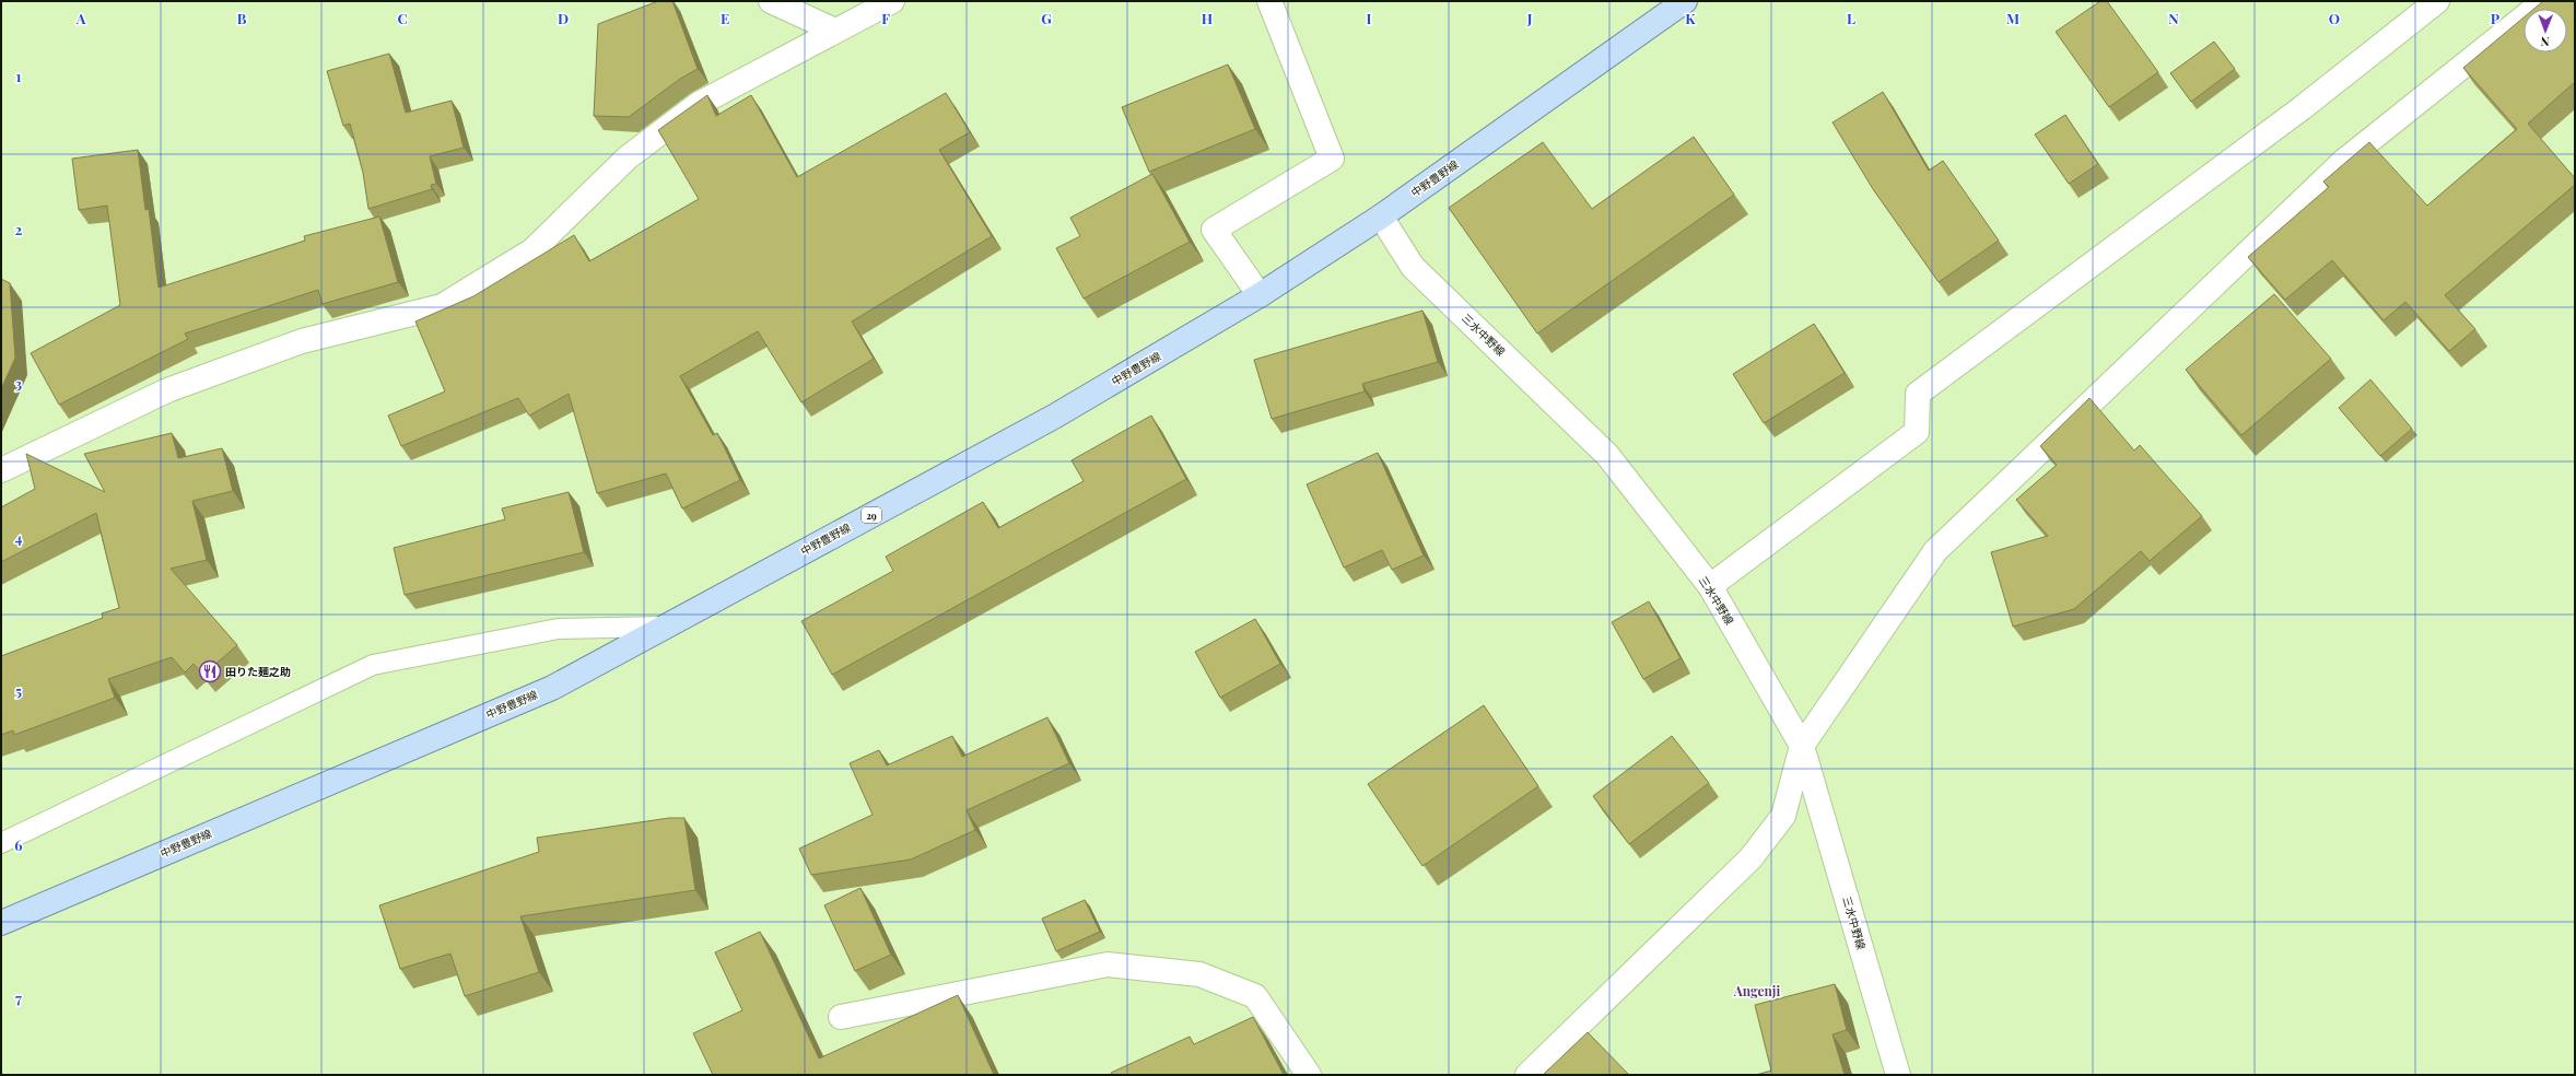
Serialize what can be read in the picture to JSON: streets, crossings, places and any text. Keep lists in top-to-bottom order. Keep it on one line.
{"streets":{"main road":["中野豊野線","29"],"street":["三水中野線"]},"crossings":[["中野豊野線","三水中野線"]],"districts":["Angenji"],"places":{"restaurant":["田りた麺之助"]},"north":"bottom","grid":{"columns":["A","B","C","D","E","F","G","H","I","J","K","L","M","N","O","P"],"rows":["1","2","3","4","5","6","7"]}}
